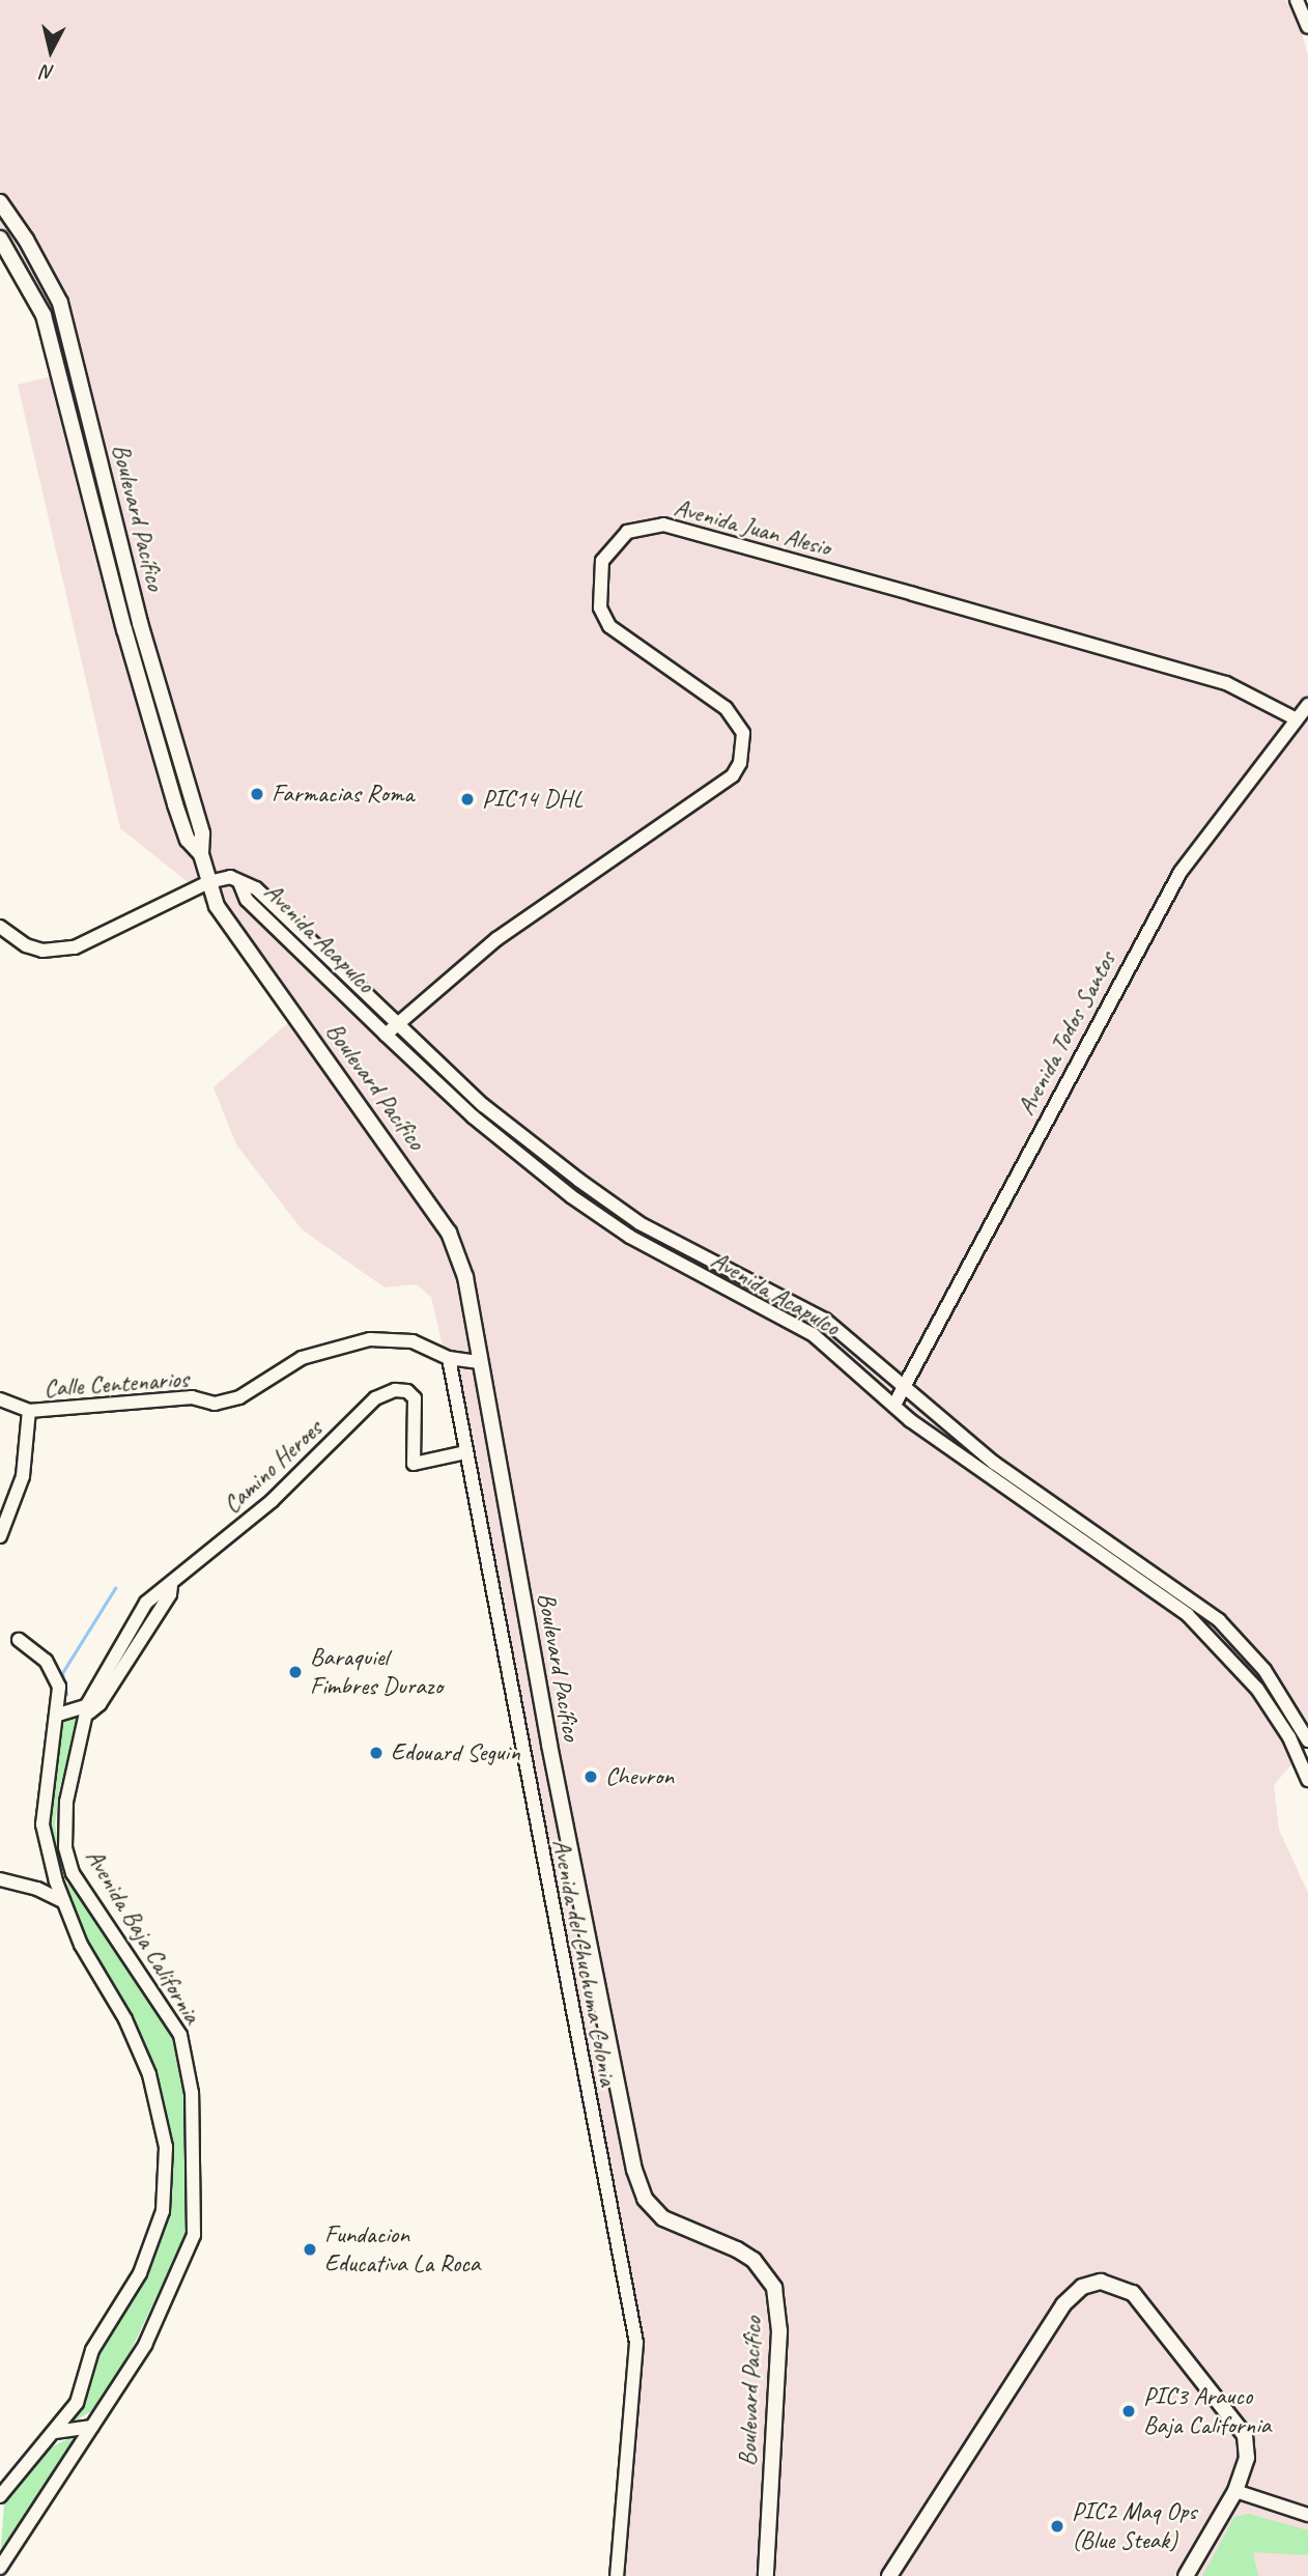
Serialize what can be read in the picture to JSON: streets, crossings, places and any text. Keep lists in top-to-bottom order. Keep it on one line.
{"streets":{"main road":["Boulevard Pacífico"],"street":["Avenida Juan Alesio","Avenida Acapulco","Avenida Todos Santos","Calle Centenarios","Camino Heroes","Avenida Baja California","Avenida del Chuchuma Colonia"]},"crossings":[["Boulevard Pacífico","Avenida Acapulco"],["Boulevard Pacífico","Calle Centenarios"],["Avenida Juan Alesio","Avenida Acapulco"],["Avenida Juan Alesio","Avenida Todos Santos"],["Avenida Acapulco","Avenida Todos Santos"],["Calle Centenarios","Avenida del Chuchuma Colonia"],["Camino Heroes","Avenida Baja California"],["Camino Heroes","Avenida del Chuchuma Colonia"]],"places":["Farmacias Roma","PIC14 DHL","Baraquiel Fimbres Durazo","Edouard Seguin","Chevron","Fundacion Educativa La Roca","PIC3 Arauco Baja California","PIC2 Maq Ops (Blue Steak)"],"north":"bottom"}
